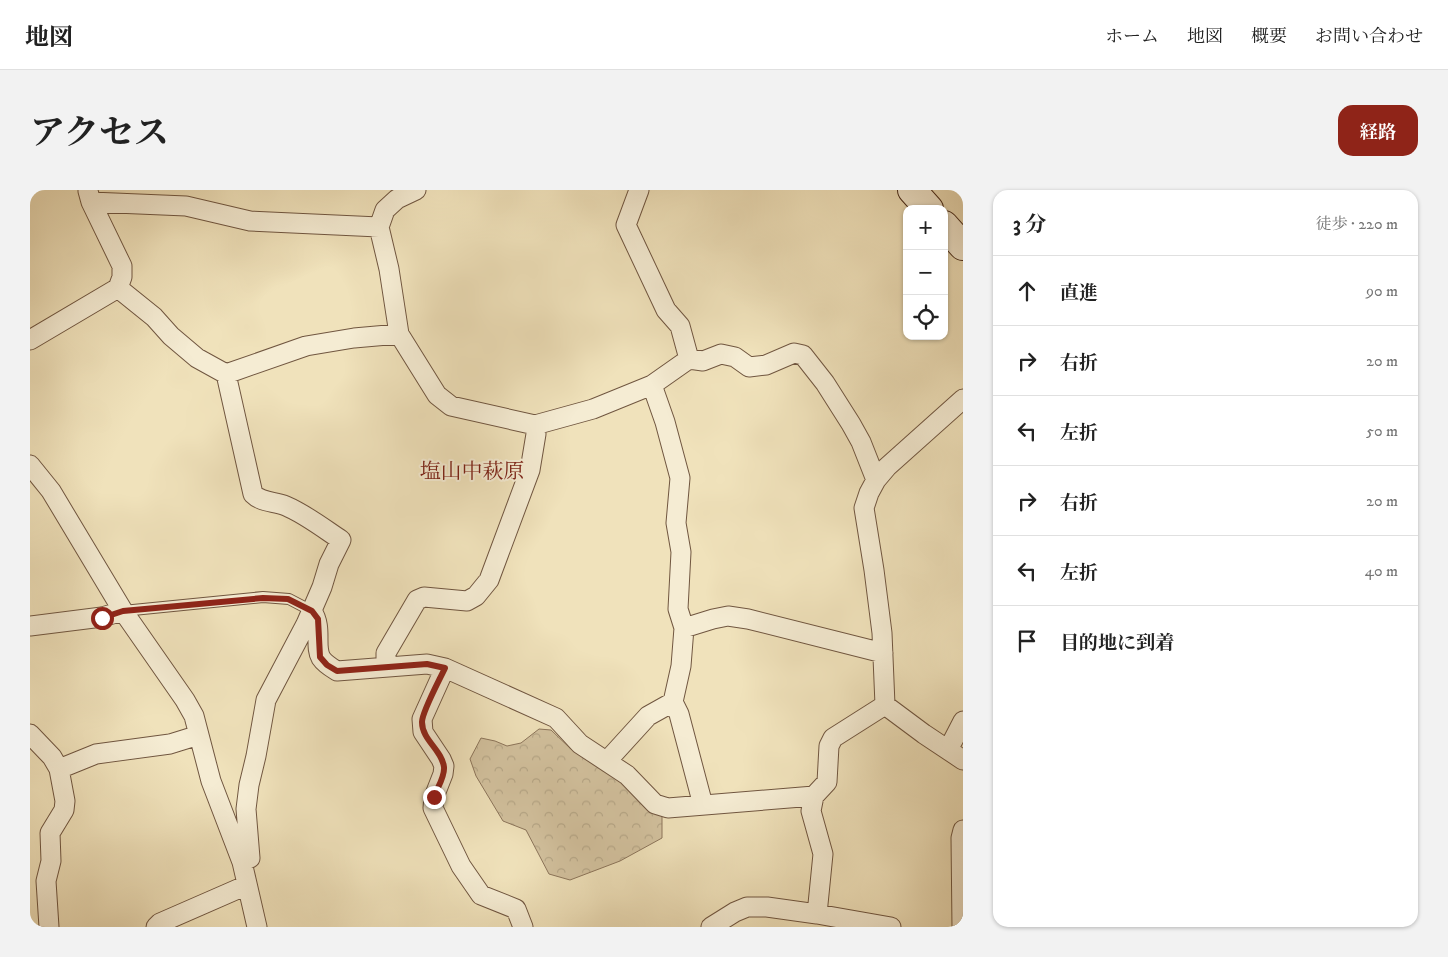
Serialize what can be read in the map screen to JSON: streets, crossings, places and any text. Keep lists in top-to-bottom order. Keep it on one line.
{"districts":["塩山中萩原"],"page":{"header":"地図","nav":["ホーム","地図","概要","お問い合わせ"],"title":"アクセス","buttons":"経路","heading":["3 分","徒歩 · 220 m"],"map_buttons":["+","−"],"list":[["直進","90 m"],["右折","20 m"],["左折","50 m"],["右折","20 m"],["左折","40 m"],"目的地に到着"]}}
